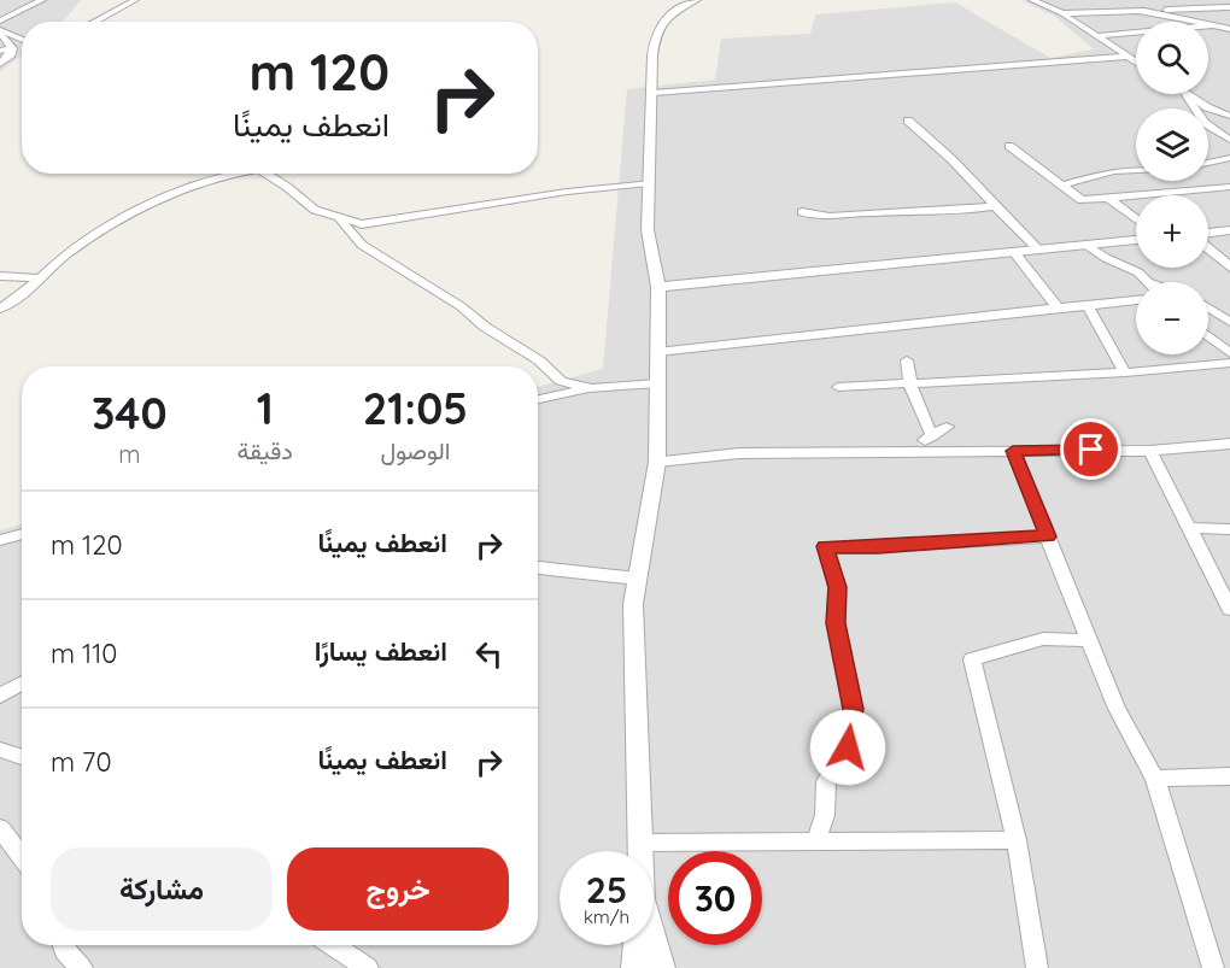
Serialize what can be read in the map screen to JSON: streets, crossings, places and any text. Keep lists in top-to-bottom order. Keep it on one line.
{"page":{"map_buttons":["+","−"],"turn":["120 m","انعطف يمينًا"],"eta":["21:05","الوصول","1","دقيقة","340","m"],"list":[{"name":"انعطف يمينًا","value":"120 m"},{"name":"انعطف يسارًا","value":"110 m"},{"name":"انعطف يمينًا","value":"70 m"}],"buttons":["خروج","مشاركة"],"speed":"25 km/h","limit":"30"}}
